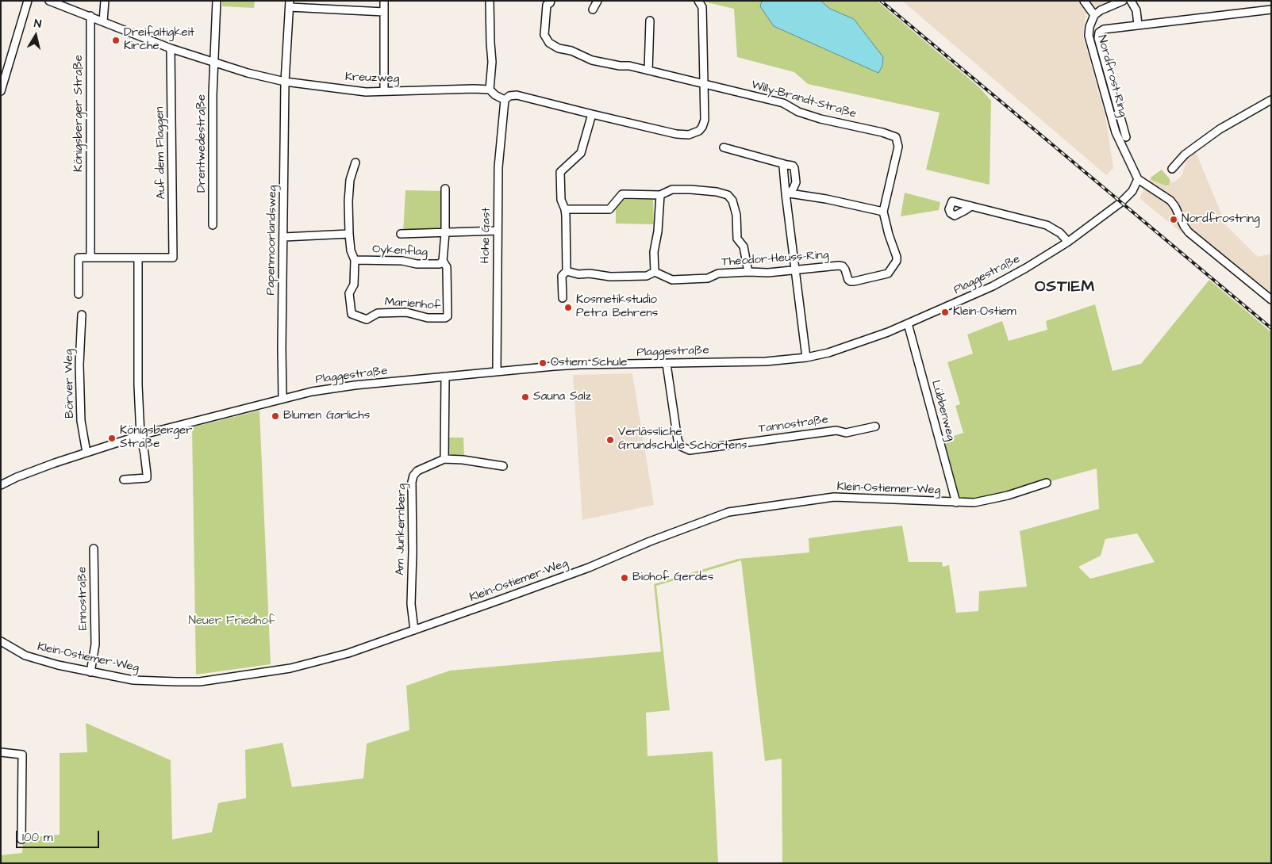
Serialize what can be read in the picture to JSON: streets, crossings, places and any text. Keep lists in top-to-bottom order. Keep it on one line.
{"streets":{"street":["Nordfrost-Ring","Kreuzweg","Willy-Brandt-Straße","Königsberger Straße","Drentwedestraße","Auf dem Flaggen","Hohe Gast","Papenmoorlandsweg","Oykenflag","Theodor-Heuss-Ring","Plaggestraße","Marienhof","Börver Weg","Lübbenweg","Tannostraße","Klein-Ostiemer-Weg","Am Junkernberg","Ennostraße"]},"crossings":[["Nordfrost-Ring","Plaggestraße"],["Kreuzweg","Königsberger Straße"],["Kreuzweg","Drentwedestraße"],["Kreuzweg","Auf dem Flaggen"],["Kreuzweg","Papenmoorlandsweg"],["Willy-Brandt-Straße","Theodor-Heuss-Ring"],["Hohe Gast","Plaggestraße"],["Papenmoorlandsweg","Plaggestraße"],["Oykenflag","Marienhof"],["Plaggestraße","Börver Weg"],["Plaggestraße","Lübbenweg"],["Plaggestraße","Tannostraße"],["Lübbenweg","Klein-Ostiemer-Weg"],["Klein-Ostiemer-Weg","Am Junkernberg"],["Klein-Ostiemer-Weg","Ennostraße"]],"districts":["OSTIEM"],"parks":["Neuer Friedhof"],"places":["Dreifaltigkeit Kirche","Nordfrostring","Kosmetikstudio Petra Behrens","Klein-Ostiem","Ostiem Schule","Sauna Salz","Blumen Garlichs","Königsberger Straße","Verlässliche Grundschule Schortens","Biohof Gerdes"],"scale_bar":"100 m","north":"top"}
